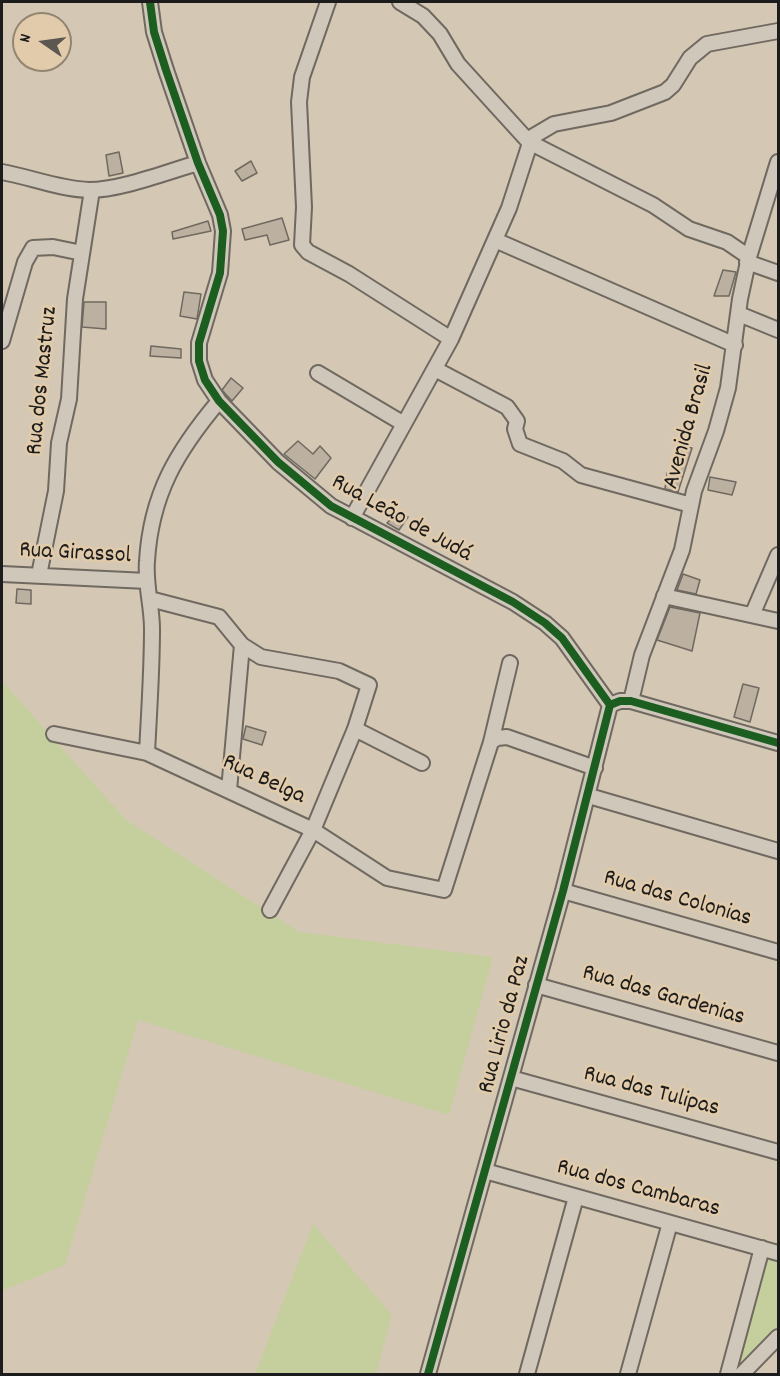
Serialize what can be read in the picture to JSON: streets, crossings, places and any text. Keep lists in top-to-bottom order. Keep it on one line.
{"streets":{"street":["Rua dos Mastruz","Avenida Brasil","Rua Leão de Judá","Rua Girassol","Rua Belga","Rua das Colonias","Rua das Gardenias","Rua Lirio da Paz","Rua das Tulipas","Rua dos Cambaras"]},"crossings":[["Rua dos Mastruz","Rua Girassol"],["Rua Leão de Judá","Rua Lirio da Paz"],["Rua das Colonias","Rua Lirio da Paz"],["Rua das Gardenias","Rua Lirio da Paz"],["Rua Lirio da Paz","Rua das Tulipas"],["Rua Lirio da Paz","Rua dos Cambaras"]],"north":"left"}
